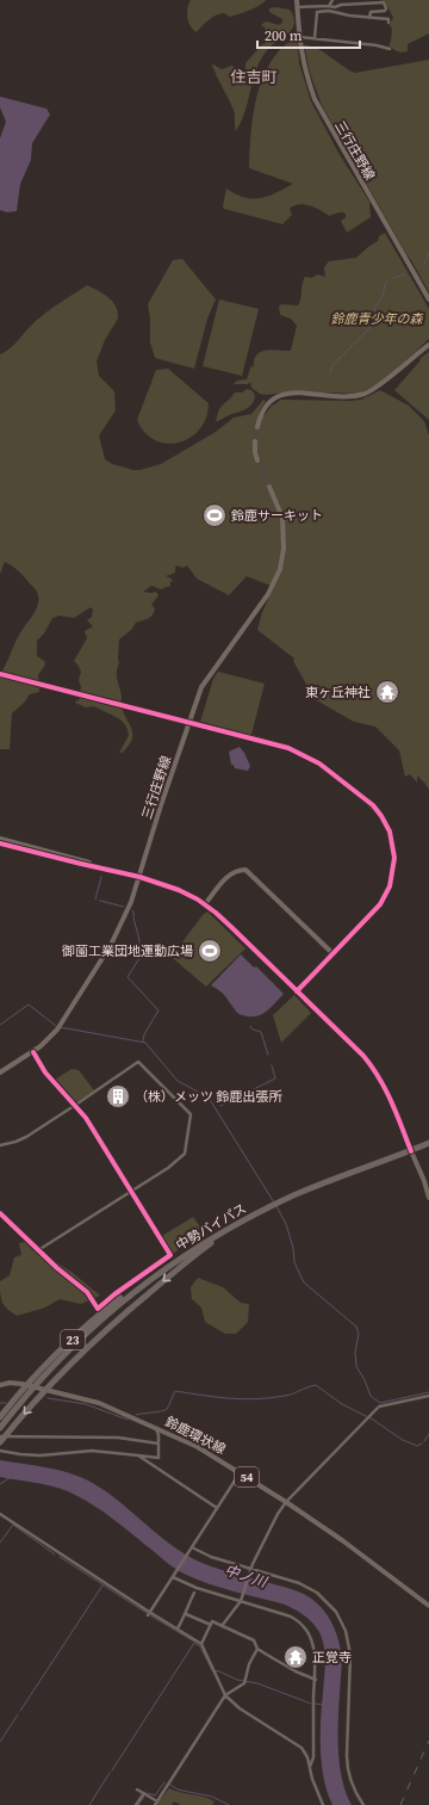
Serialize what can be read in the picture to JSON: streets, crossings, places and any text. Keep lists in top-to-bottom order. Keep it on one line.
{"streets":{"highway":["中勢バイパス","23"],"main road":["鈴鹿環状線","54"],"street":["三行庄野線"]},"crossings":[["中勢バイパス","23"],["23","鈴鹿環状線"]],"districts":["住吉町"],"water":["中ノ川"],"parks":["鈴鹿青少年の森"],"places":{"sports":["鈴鹿サーキット","御薗工業団地運動広場"],"temple":["東ヶ丘神社","正覚寺"],"building":["（株）メッツ 鈴鹿出張所"]},"scale_bar":"200 m"}
